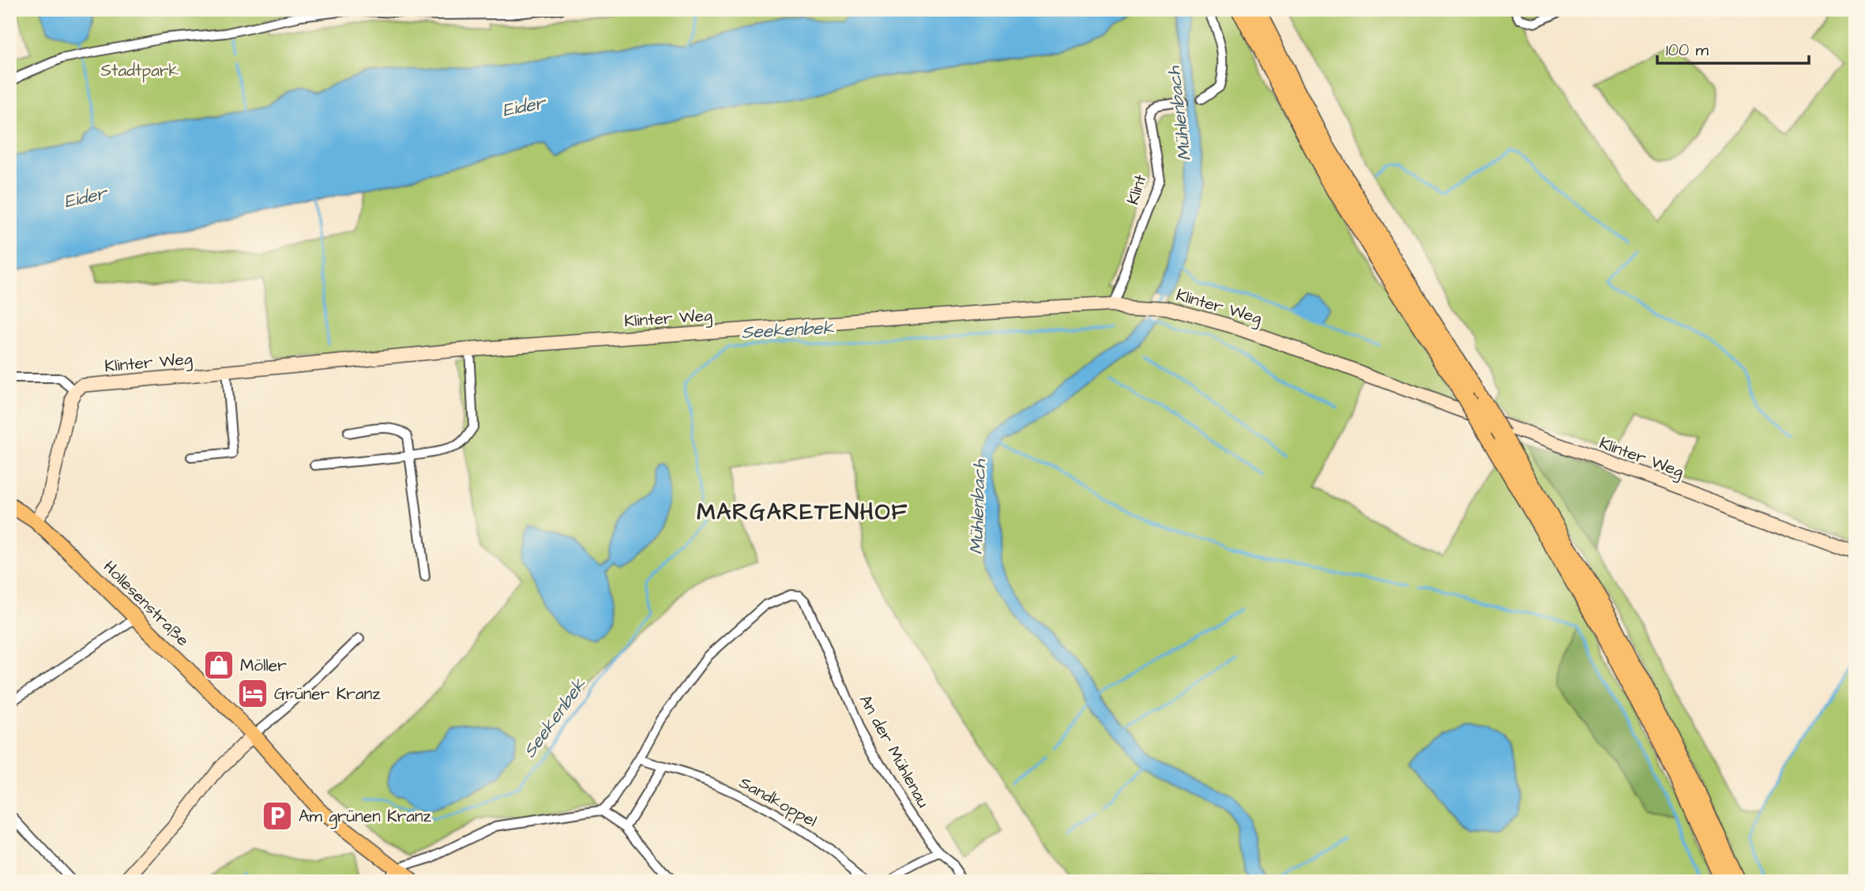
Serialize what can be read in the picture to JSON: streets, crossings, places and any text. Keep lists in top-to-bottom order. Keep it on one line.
{"streets":{"main road":["Hollesenstraße"],"street":["Klint","Klinter Weg","An der Mühlenau","Sandkoppel"]},"crossings":[["Klint","Klinter Weg"],["An der Mühlenau","Sandkoppel"]],"districts":["MARGARETENHOF"],"water":["Eider","Mühlenbach","Seekenbek"],"parks":["Stadtpark"],"places":{"shop":["Möller"],"hotel":["Grüner Kranz"],"parking":["Am grünen Kranz"]},"scale_bar":"100 m"}
